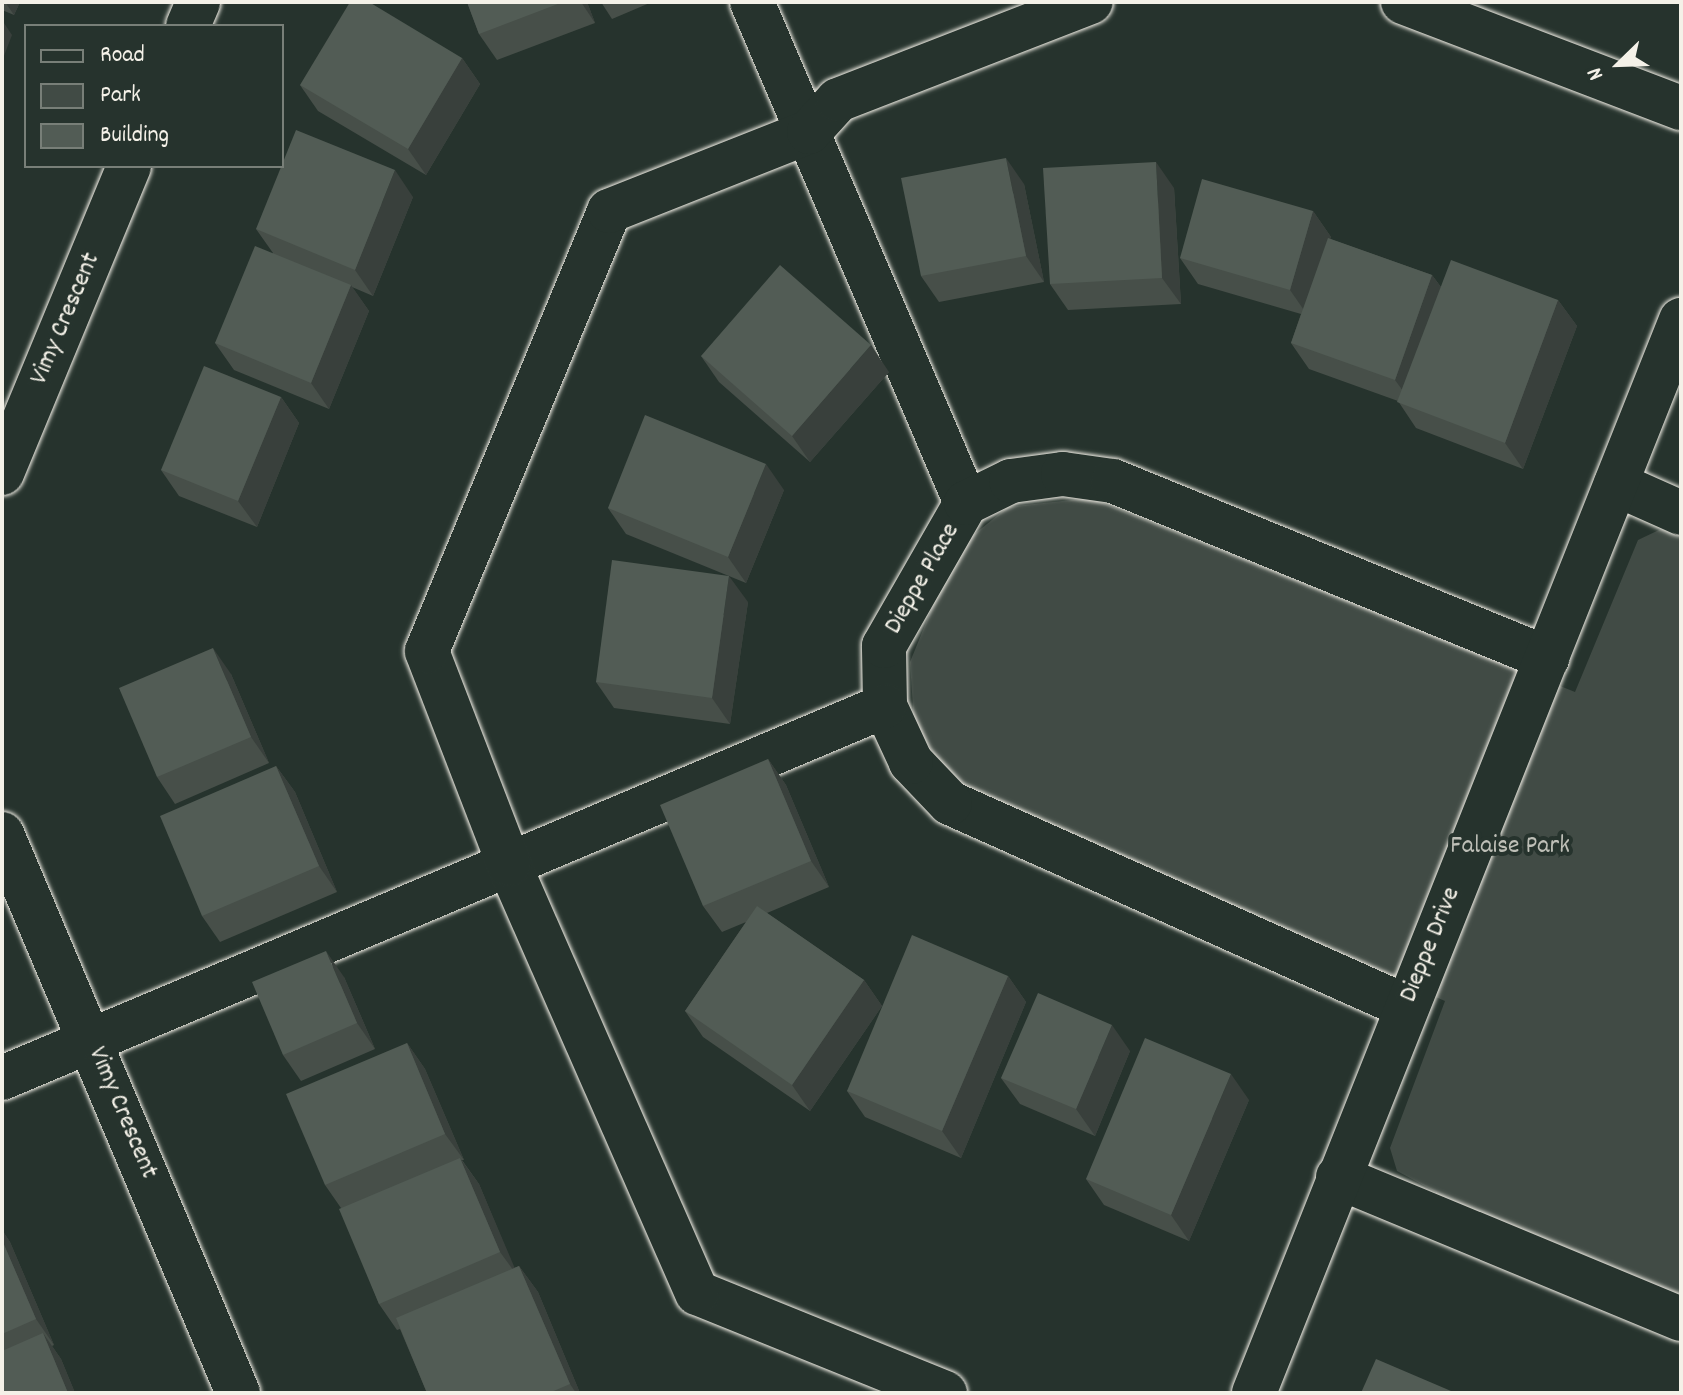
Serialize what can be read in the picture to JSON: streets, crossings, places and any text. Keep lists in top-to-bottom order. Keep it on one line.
{"streets":{"street":["Vimy Crescent","Dieppe Place","Dieppe Drive"]},"crossings":[["Dieppe Place","Dieppe Drive"]],"parks":["Falaise Park"],"legend":["Road","Park","Building"],"north":"bottom left"}
